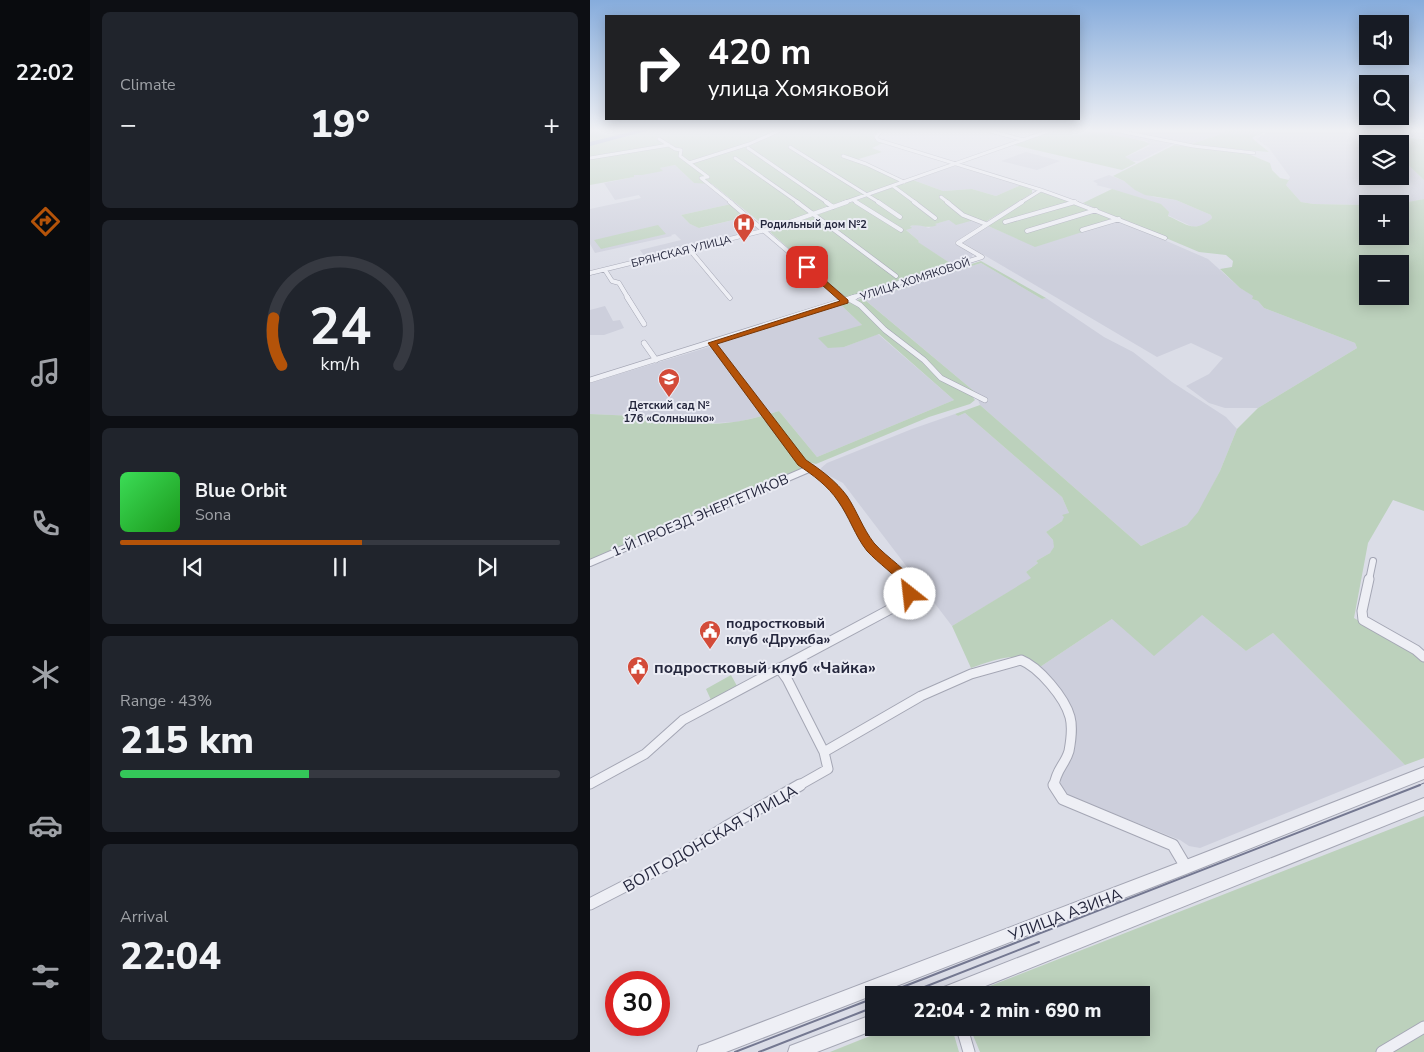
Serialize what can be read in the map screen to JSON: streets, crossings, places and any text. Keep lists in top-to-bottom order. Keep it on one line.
{"streets":{"street":["БРЯНСКАЯ УЛИЦА","УЛИЦА ХОМЯКОВОЙ","1-Й ПРОЕЗД ЭНЕРГЕТИКОВ","ВОЛГОДОНСКАЯ УЛИЦА","УЛИЦА АЗИНА"]},"places":{"hospital":["Родильный дом №2"],"school or university":["Детский сад № 176 «Солнышко»"],"public building":["подростковый клуб «Дружба»","подростковый клуб «Чайка»"]},"page":{"tabs":"22:02","tile":["Climate",["Range · 43%","215 km"],["Arrival","22:04"]],"map_buttons":["+","−"],"turn":["420 m","улица Хомяковой"],"heat":["−","19°","+"],"song":["Blue Orbit","Sona"],"limit":"30","trip":"22:04 · 2 min · 690 m","gauge":["24","km/h"]}}
